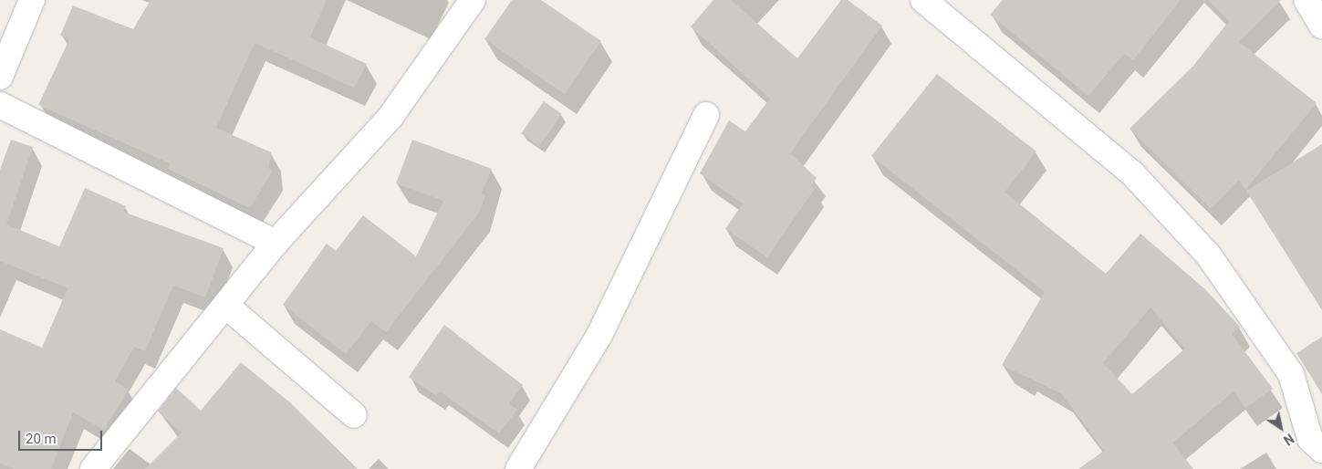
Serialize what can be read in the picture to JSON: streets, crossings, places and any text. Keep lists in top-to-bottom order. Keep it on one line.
{"scale_bar":"20 m","north":"bottom right"}
